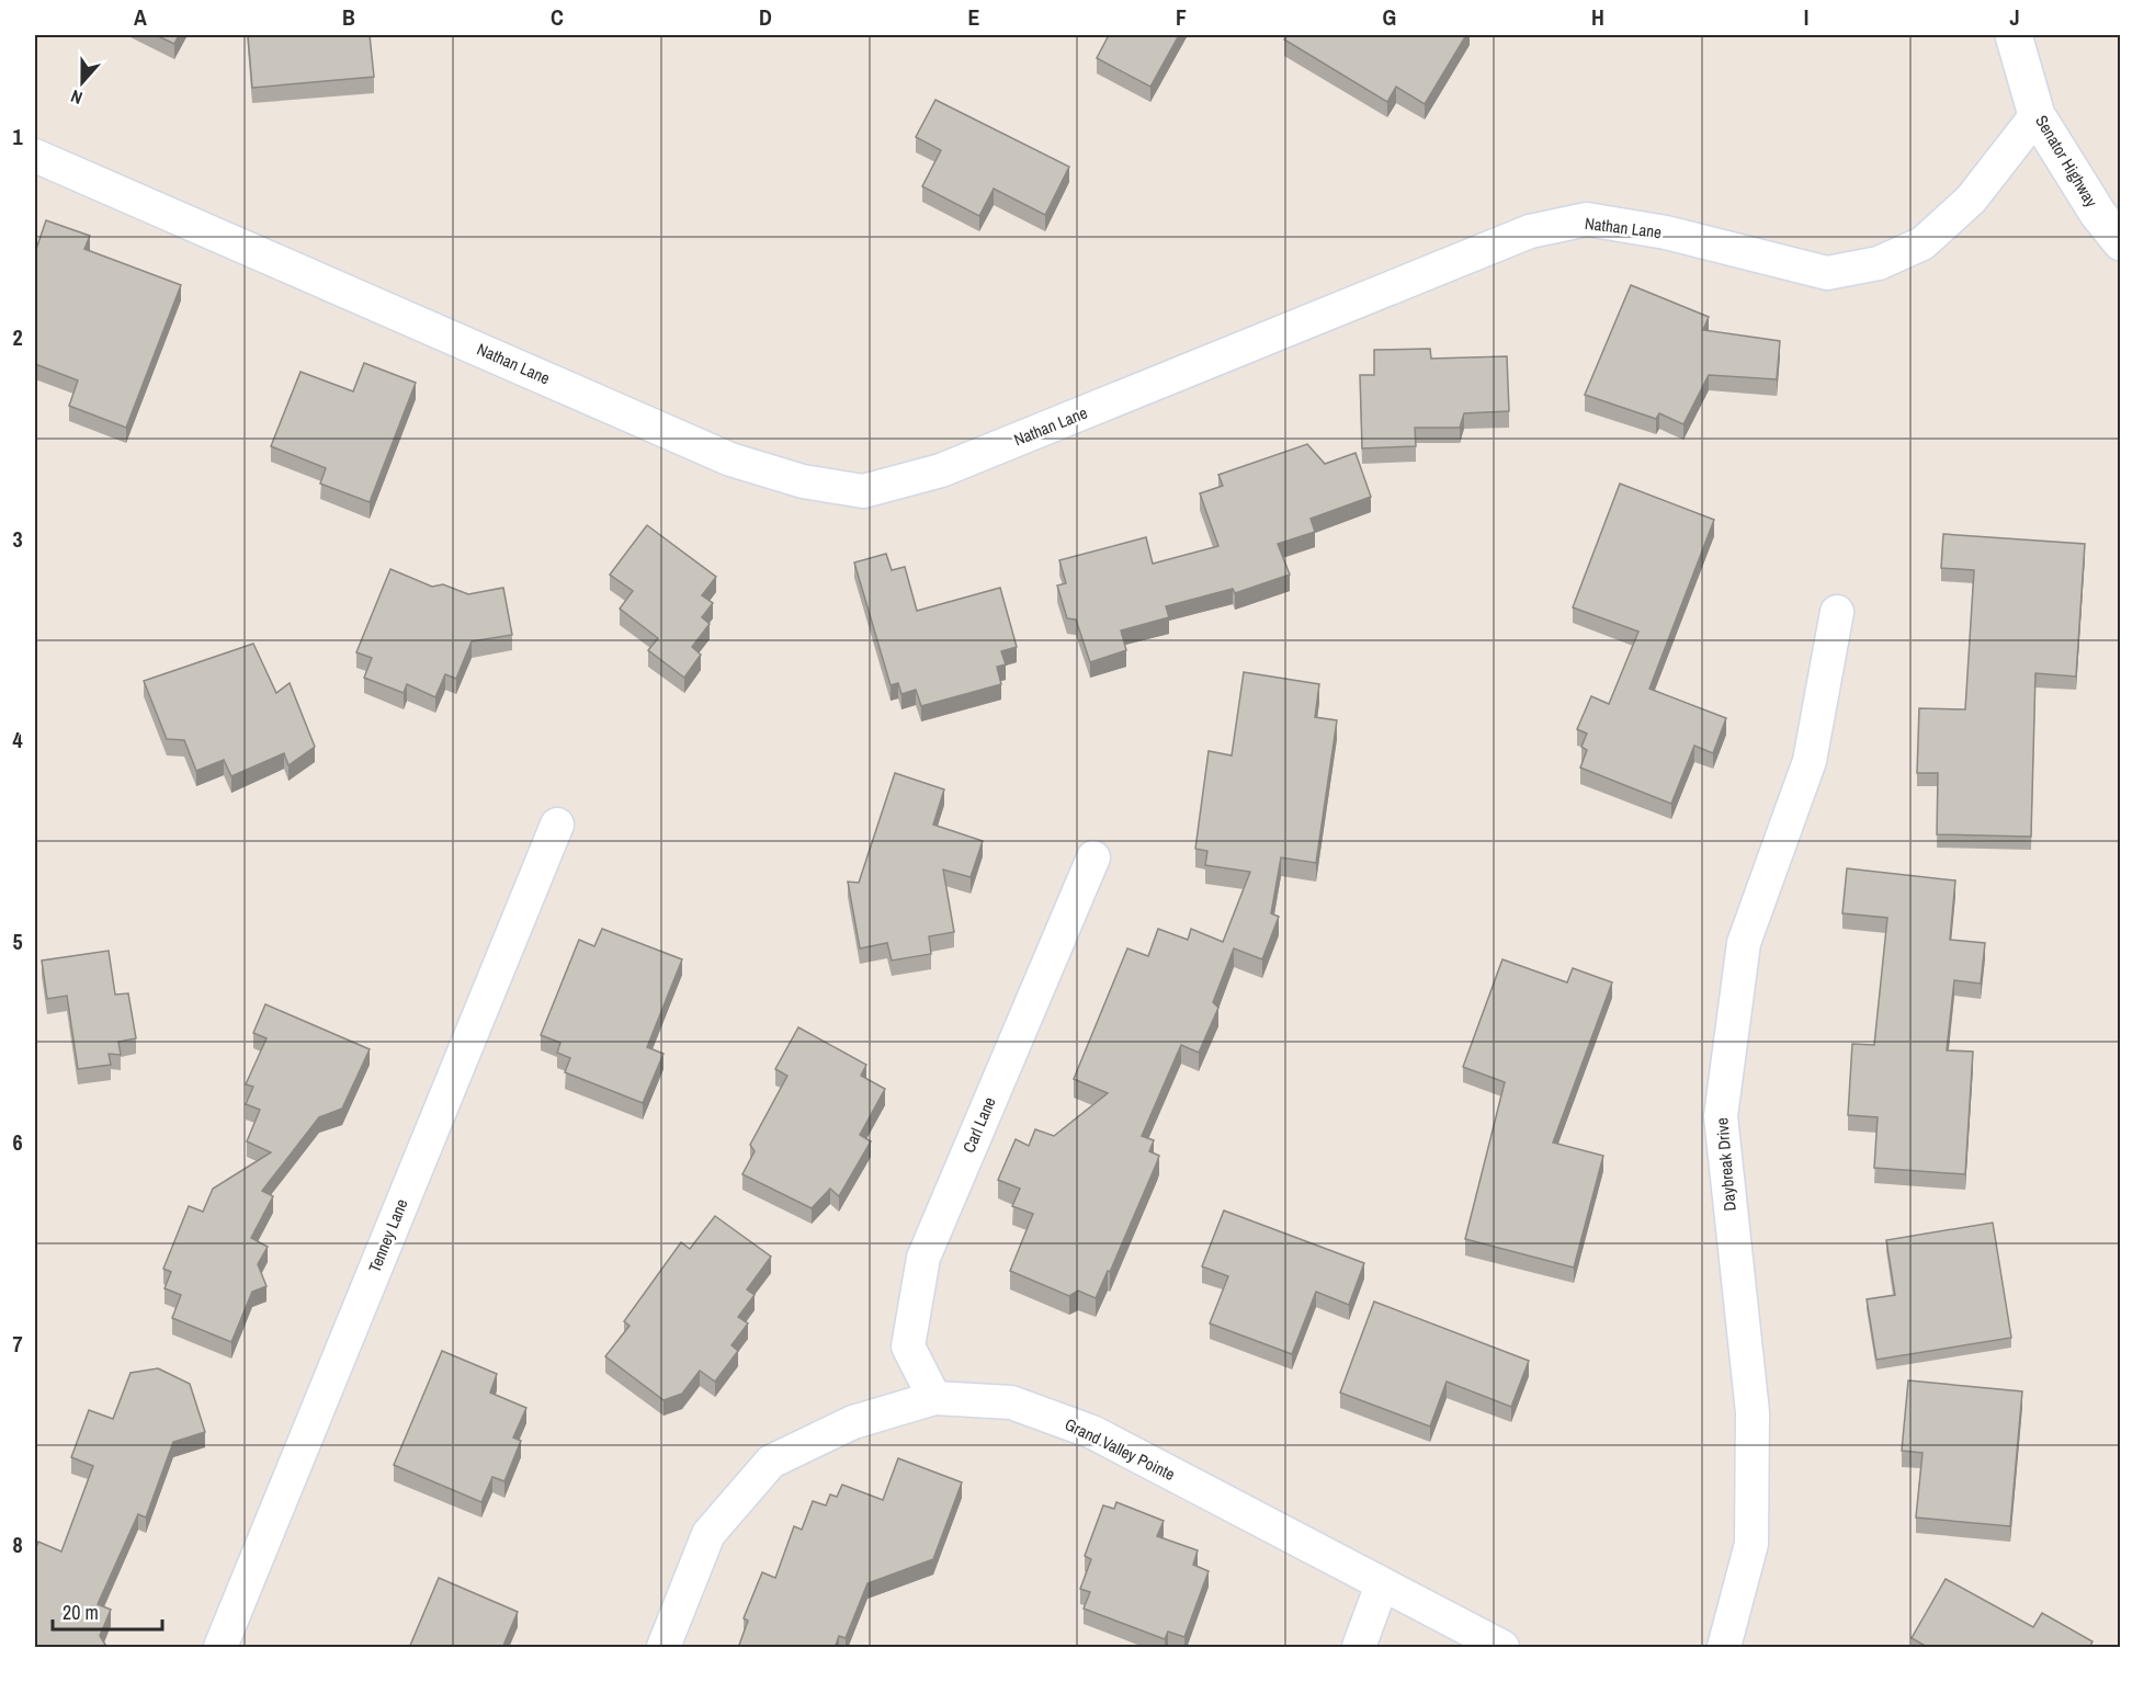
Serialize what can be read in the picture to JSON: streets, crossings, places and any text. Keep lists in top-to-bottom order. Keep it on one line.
{"streets":{"street":["Senator Highway","Nathan Lane","Carl Lane","Daybreak Drive","Tenney Lane","Grand Valley Pointe"]},"crossings":[["Senator Highway","Nathan Lane"],["Carl Lane","Grand Valley Pointe"]],"scale_bar":"20 m","north":"bottom","grid":{"columns":["A","B","C","D","E","F","G","H","I","J"],"rows":["1","2","3","4","5","6","7","8"]}}
